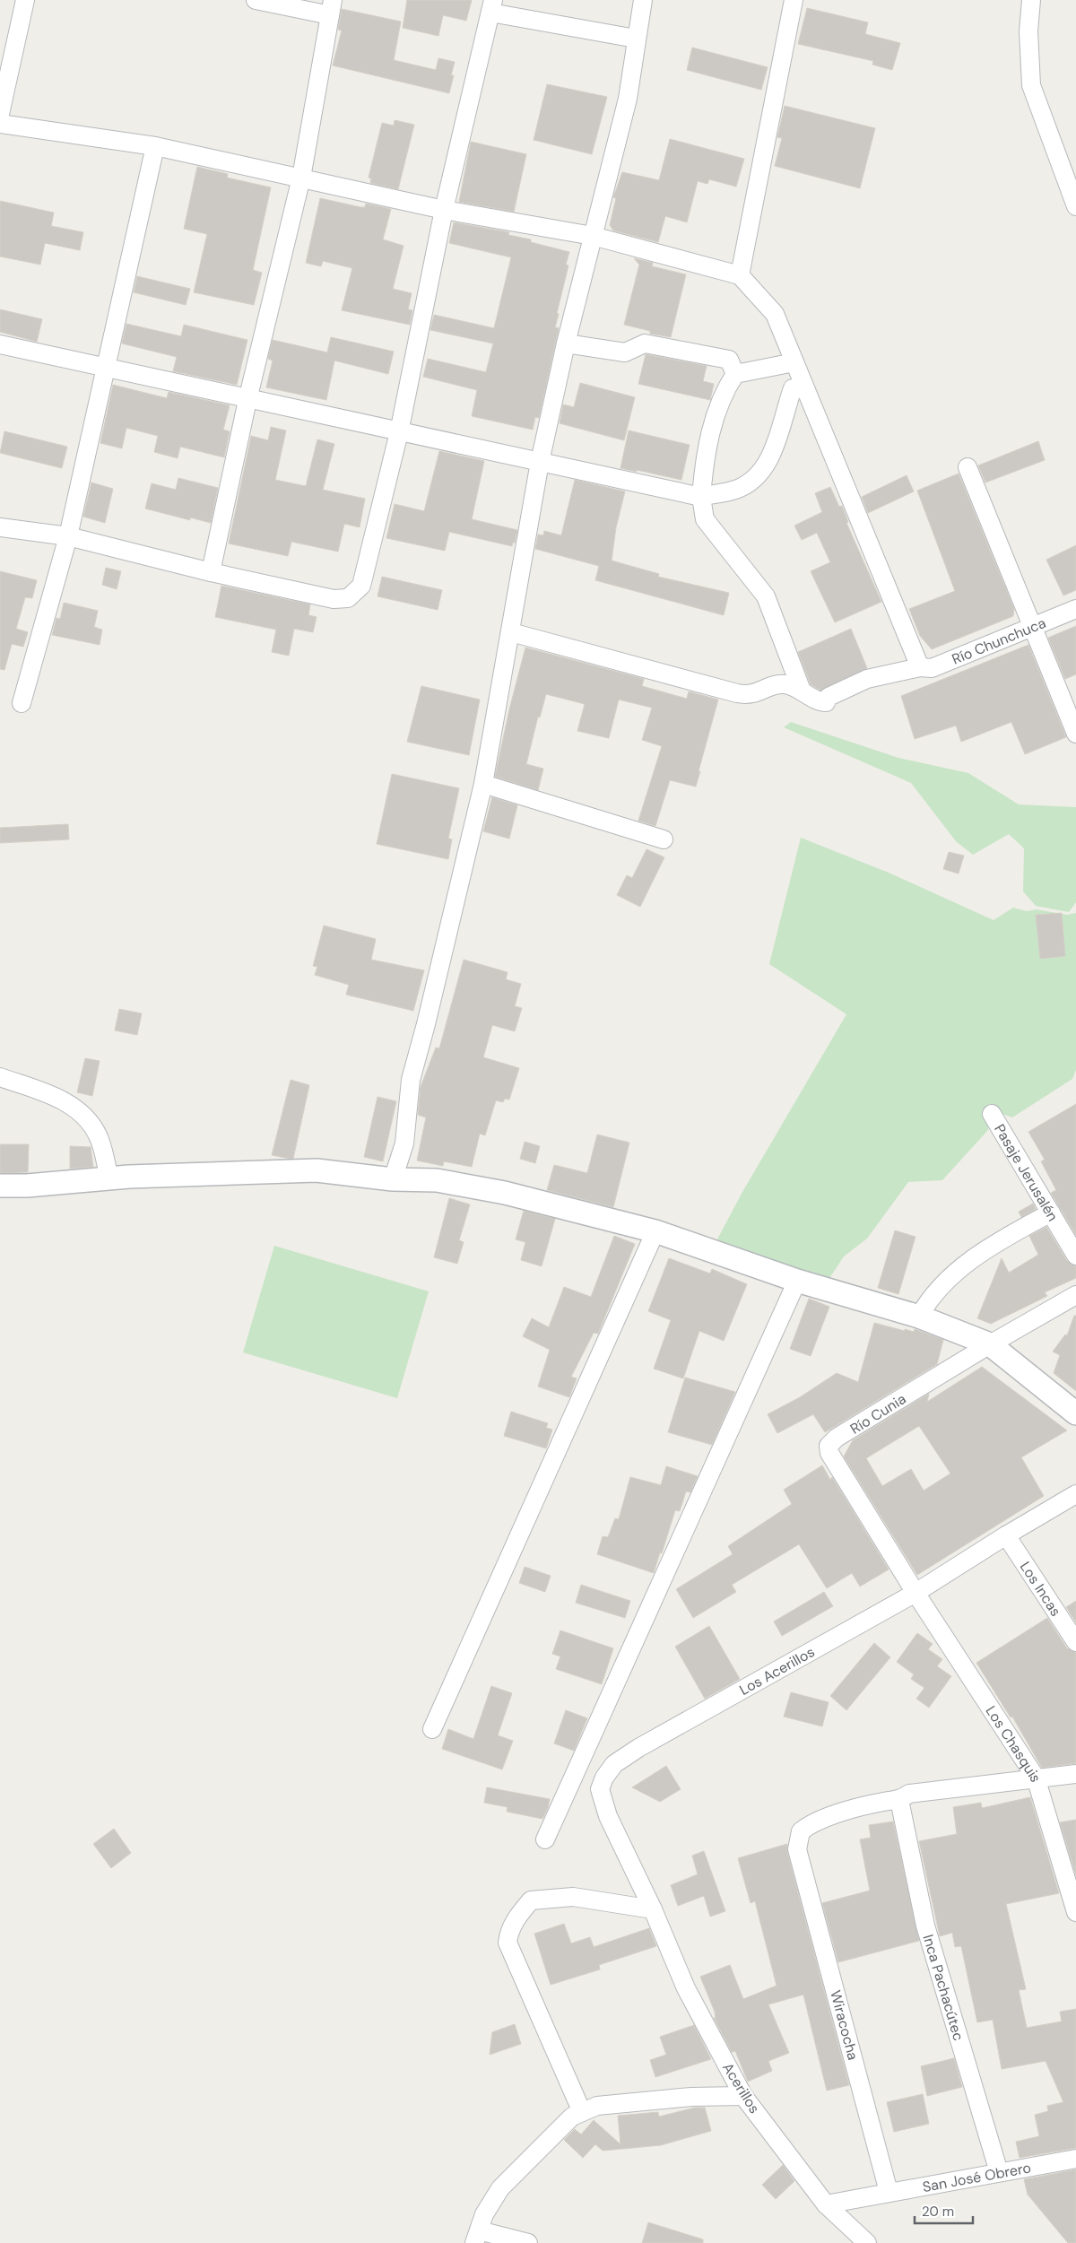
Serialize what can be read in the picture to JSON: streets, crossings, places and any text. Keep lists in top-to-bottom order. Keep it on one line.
{"streets":{"street":["Río Chunchuca","Pasaje Jerusalén","Río Cunia","Los Incas","Los Acerillos","Los Chasquis","Inca Pachacútec","Wiracocha","Acerillos","San José Obrero"]},"crossings":[["Río Cunia","Los Acerillos"],["Río Cunia","Los Chasquis"],["Los Incas","Los Acerillos"],["Los Acerillos","Los Chasquis"],["Los Acerillos","Acerillos"],["Los Chasquis","Wiracocha"],["Inca Pachacútec","Wiracocha"],["Inca Pachacútec","San José Obrero"],["Wiracocha","San José Obrero"],["Acerillos","San José Obrero"]],"scale_bar":"20 m"}
